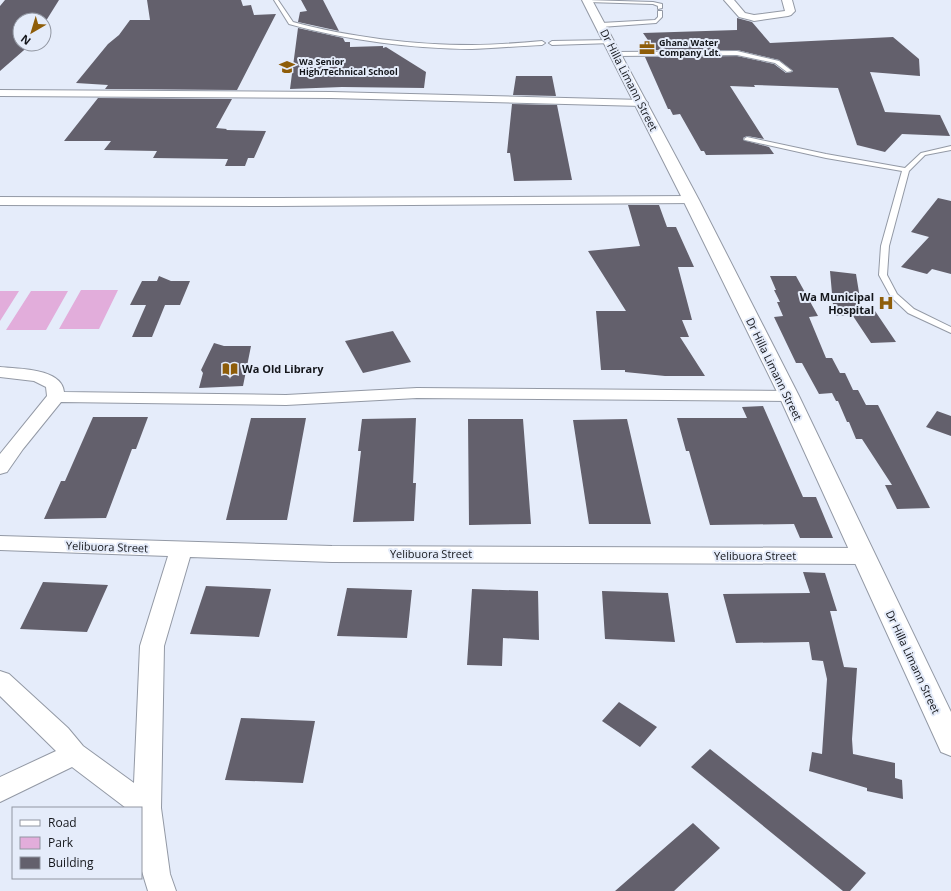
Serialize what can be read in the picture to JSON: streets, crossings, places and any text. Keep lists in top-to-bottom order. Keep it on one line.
{"streets":{"highway":["Dr Hilla Limann Street"],"street":["Yelibuora Street"]},"crossings":[["Dr Hilla Limann Street","Yelibuora Street"]],"places":{"office":["Ghana Water Company Ldt."],"school or university":["Wa Senior High/Technical School"],"hospital":["Wa Municipal Hospital"],"library":["Wa Old Library"]},"legend":["Road","Park","Building"],"north":"bottom left"}
